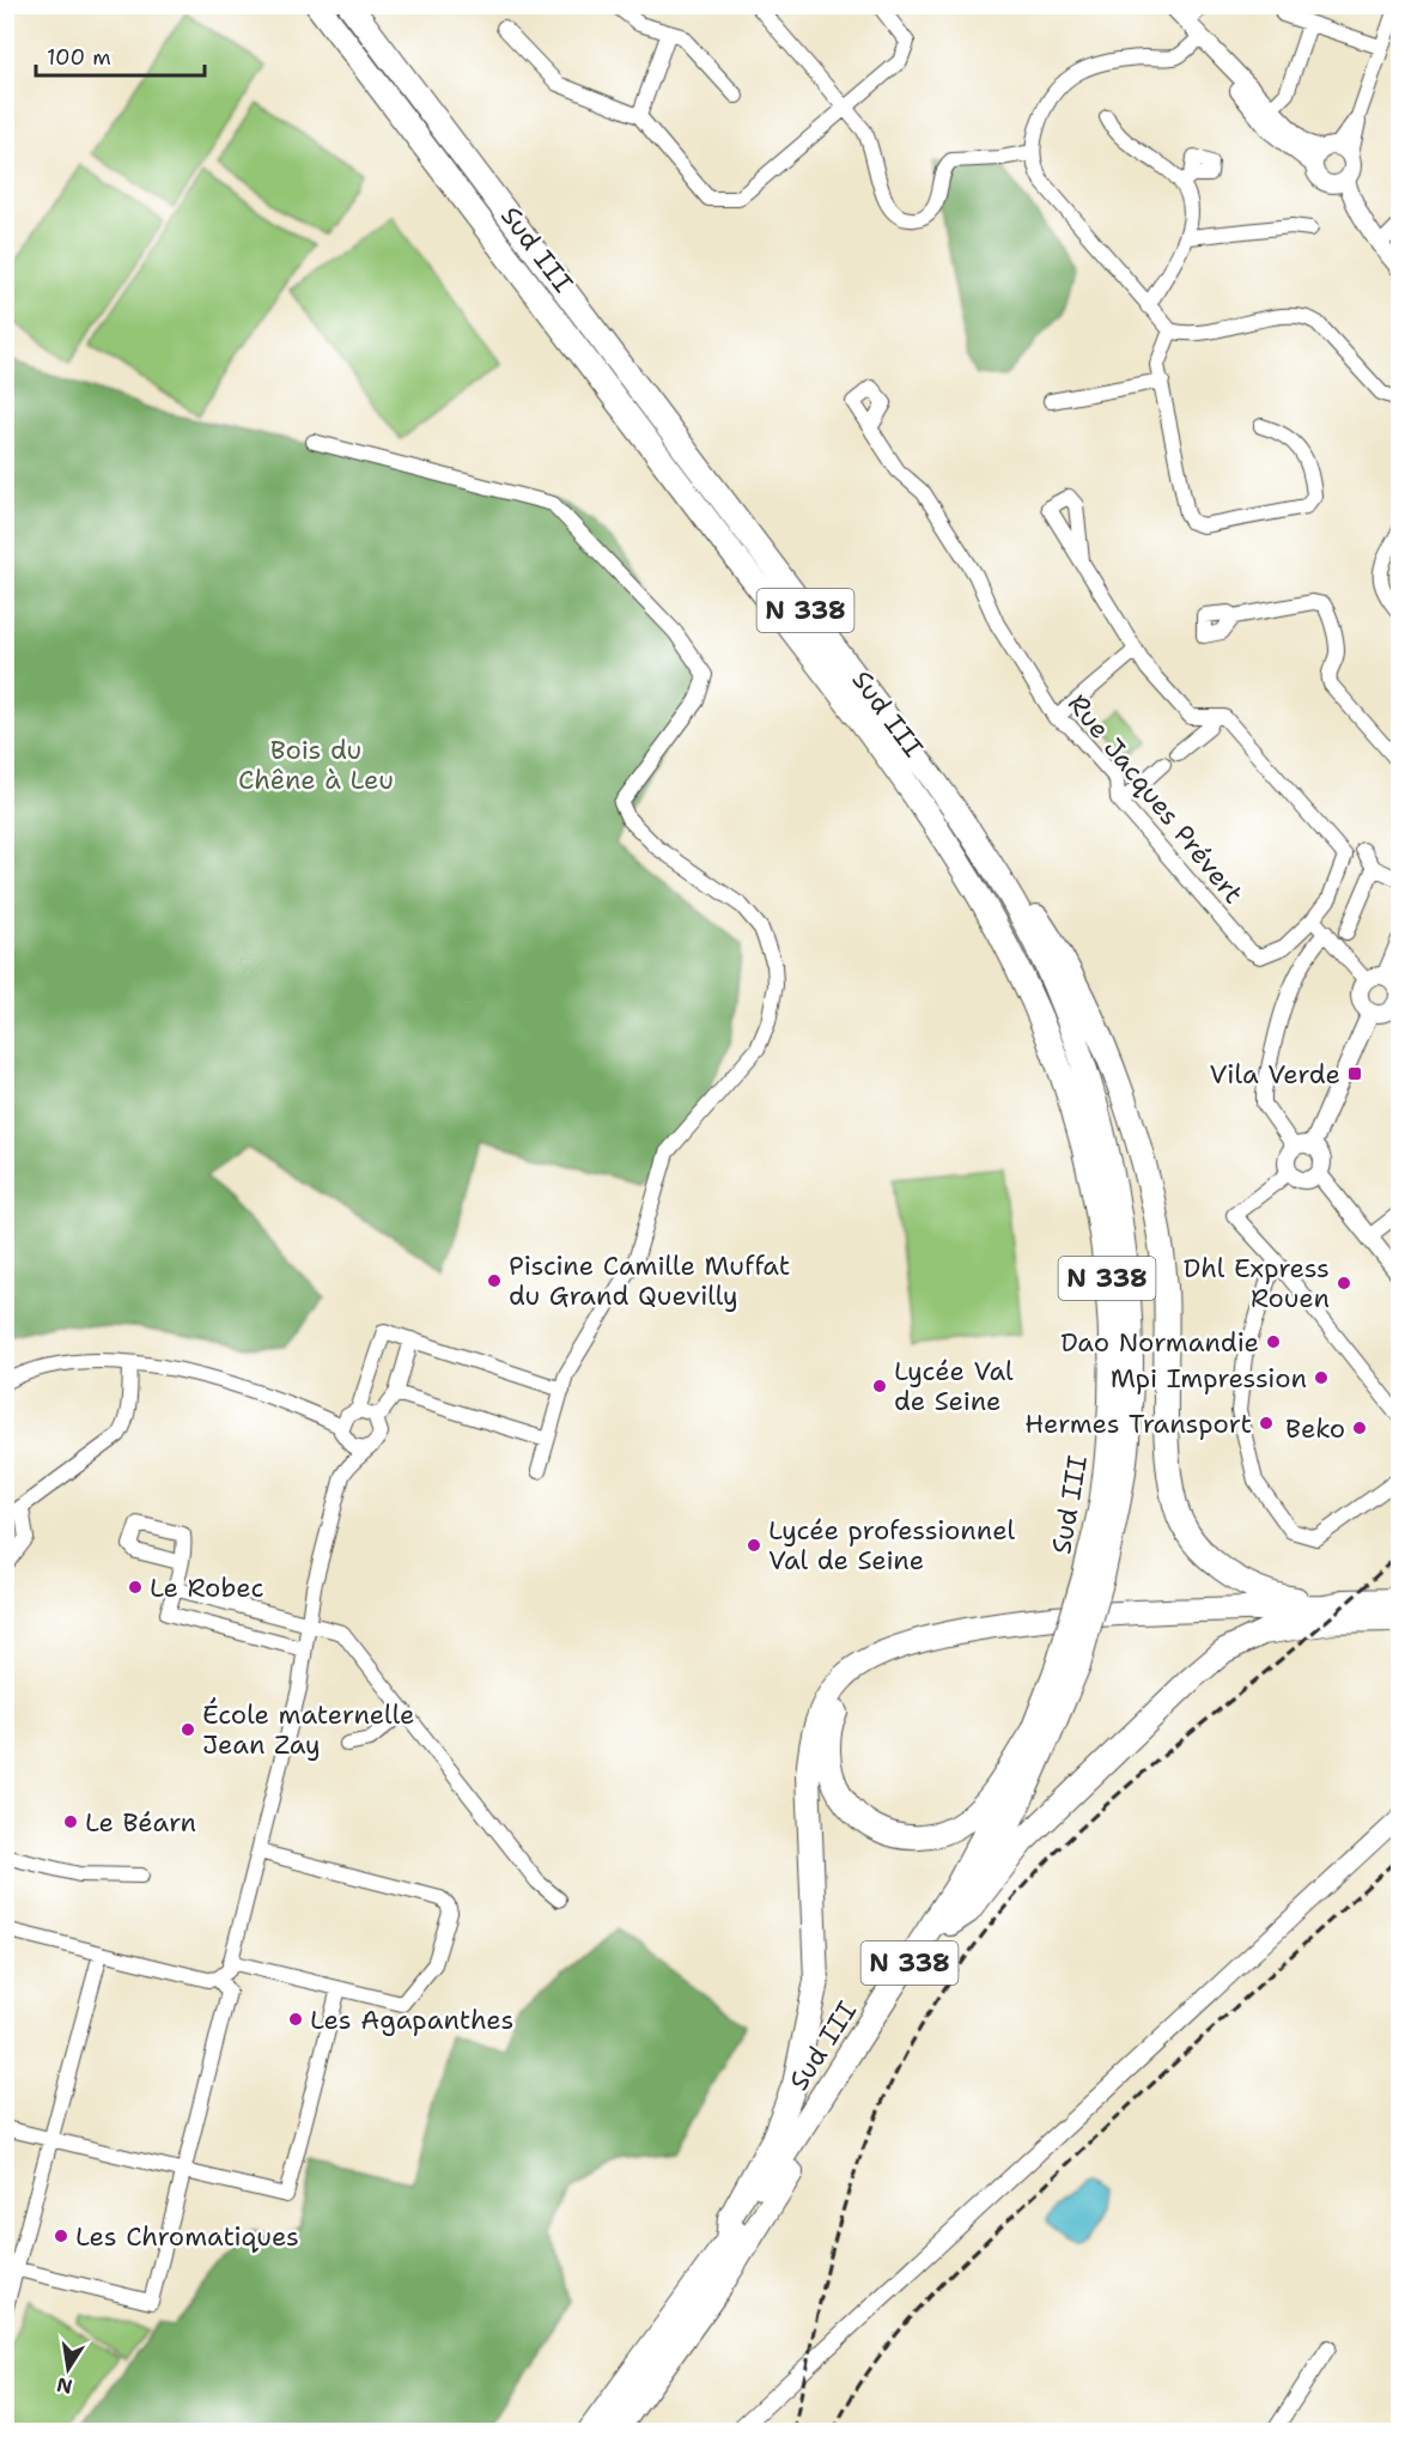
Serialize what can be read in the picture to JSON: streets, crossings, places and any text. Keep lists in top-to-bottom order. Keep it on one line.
{"streets":{"highway":["Sud III","N 338"],"street":["Rue Jacques Prévert"]},"crossings":[["Sud III","N 338"]],"parks":["Bois du Chêne à Leu"],"places":{"transit":["Vila Verde"],"other":["Piscine Camille Muffat du Grand Quevilly","Dhl Express Rouen","Dao Normandie","Mpi Impression","Lycée Val de Seine","Hermes Transport","Beko","Lycée professionnel Val de Seine","Le Robec","École maternelle Jean Zay","Le Béarn","Les Agapanthes","Les Chromatiques"]},"scale_bar":"100 m","north":"bottom"}
